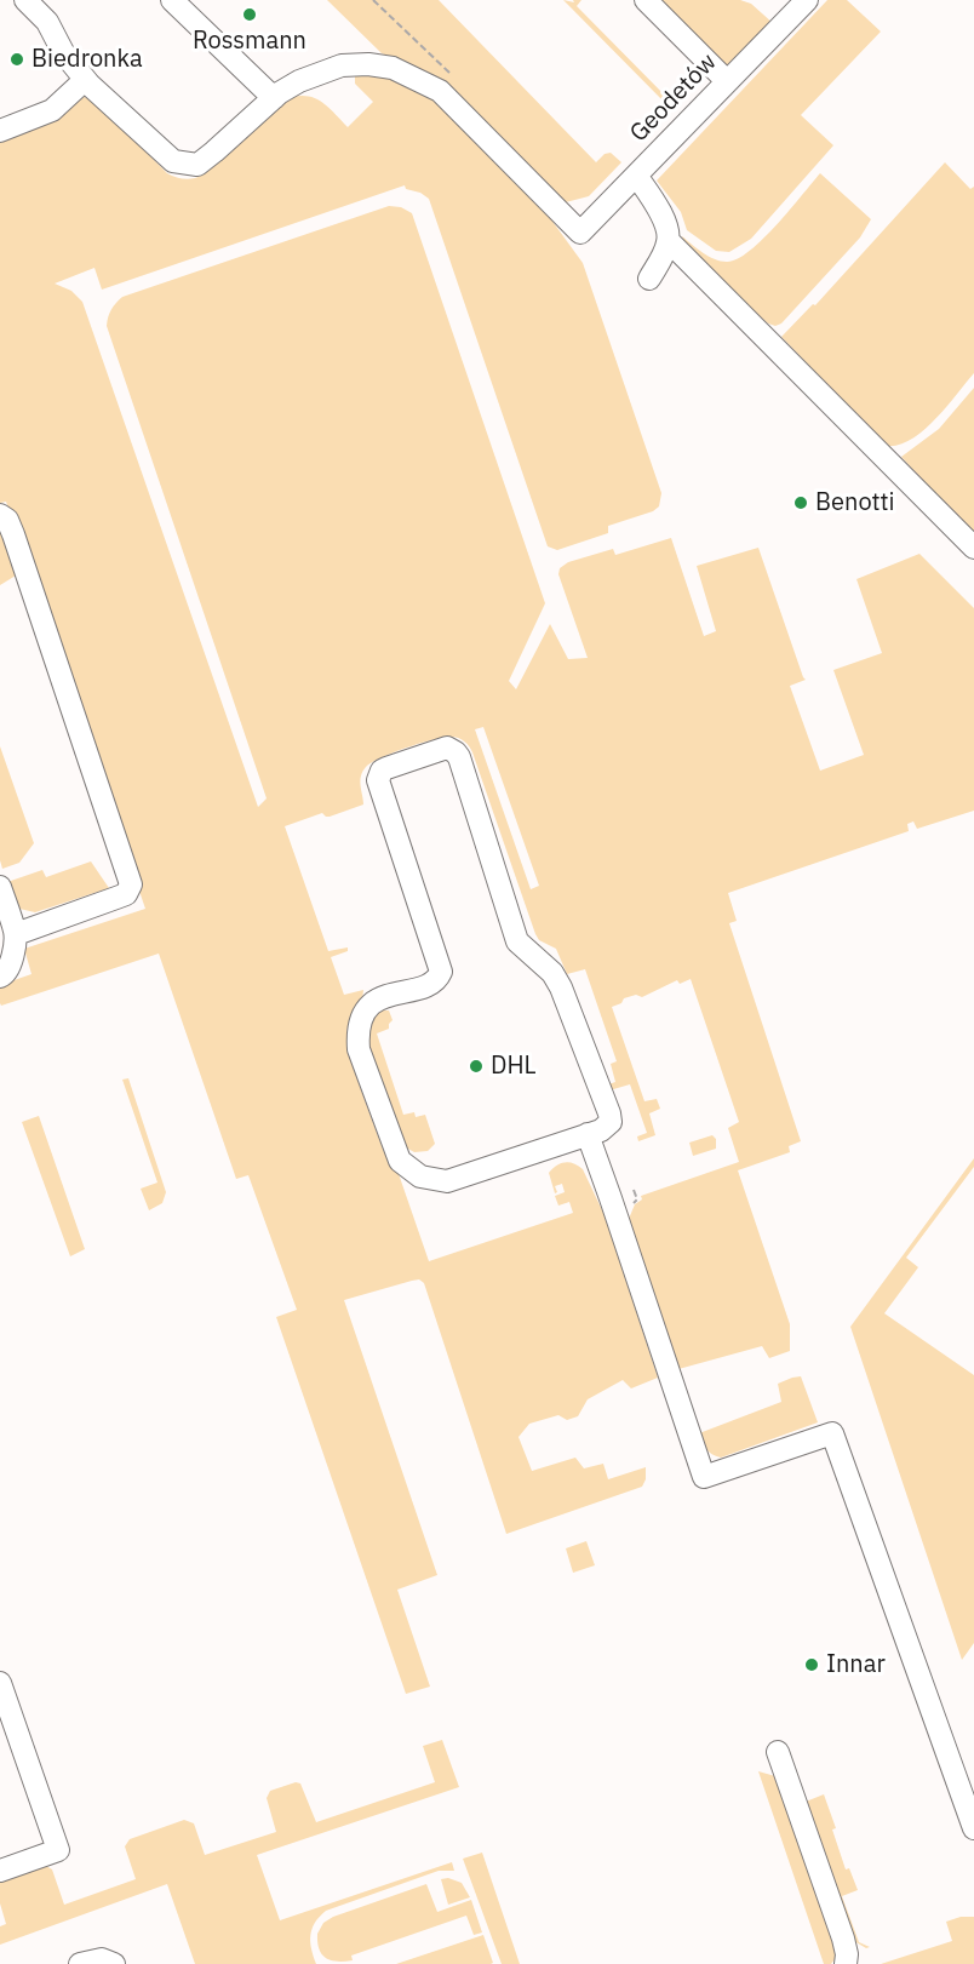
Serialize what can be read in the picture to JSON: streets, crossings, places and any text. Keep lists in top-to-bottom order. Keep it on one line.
{"streets":{"street":["Geodetów"]},"places":["Rossmann","Biedronka","Benotti","DHL","Innar"]}
